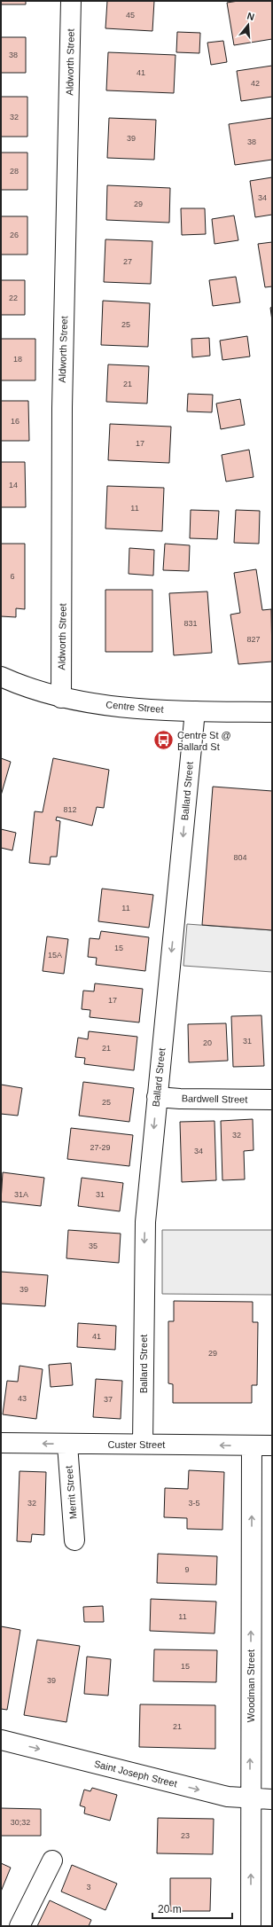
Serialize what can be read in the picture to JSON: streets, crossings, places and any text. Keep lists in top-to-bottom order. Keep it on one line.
{"streets":{"street":["Aldworth Street","Centre Street","Ballard Street","Bardwell Street","Custer Street","Merrit Street","Woodman Street","Saint Joseph Street"]},"crossings":[["Aldworth Street","Centre Street"],["Centre Street","Ballard Street"],["Ballard Street","Bardwell Street"],["Ballard Street","Custer Street"],["Custer Street","Merrit Street"],["Custer Street","Woodman Street"],["Woodman Street","Saint Joseph Street"]],"one_way":["Ballard Street","Custer Street","Woodman Street","Saint Joseph Street"],"places":{"bus stop":["Centre St @ Ballard St"]},"house_numbers":["45","38","41","42","32","39","38","28","34","29","26","27","22","25","18","21","16","17","14","11","6","831","827","812","804","11","15","15A","17","31","20","21","25","32","27-29","34","31A","31","35","39","41","29","43","37","32","3-5","9","11","15","39","21","30;32","23","3"],"scale_bar":"20 m","north":"top"}
